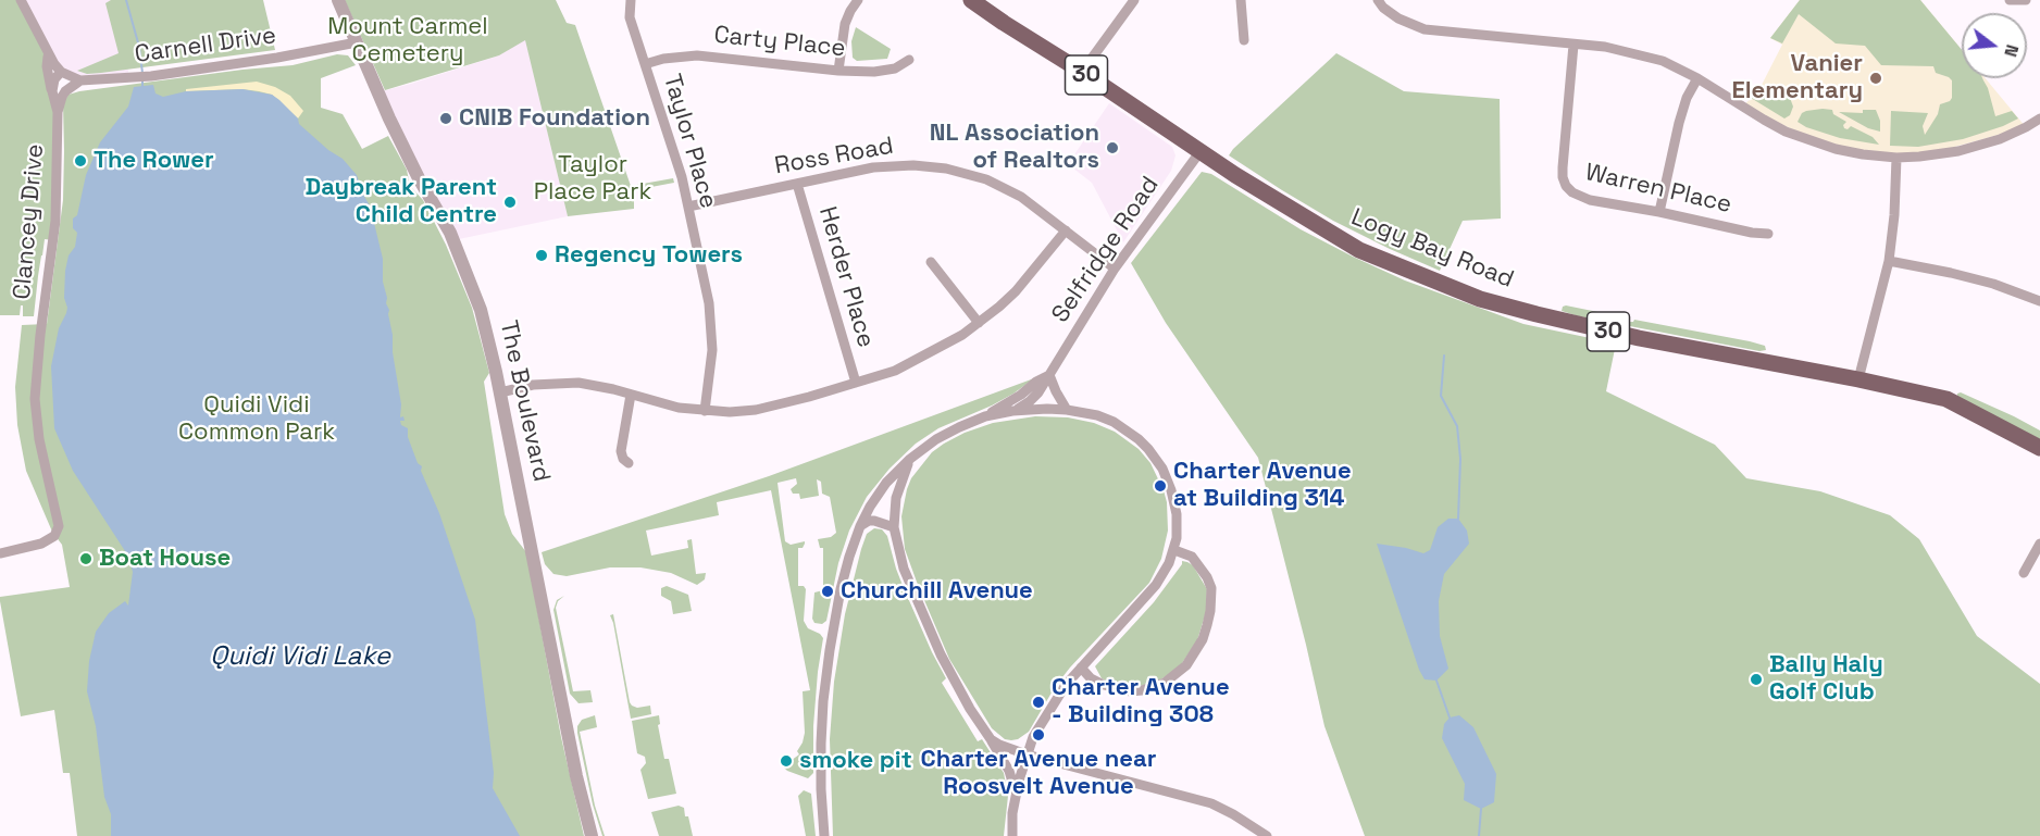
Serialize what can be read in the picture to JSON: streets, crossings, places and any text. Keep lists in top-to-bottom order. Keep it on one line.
{"streets":{"main road":["30","Logy Bay Road"],"street":["Carty Place","Carnell Drive","Taylor Place","Ross Road","Warren Place","Clancey Drive","Selfridge Road","Herder Place","The Boulevard"]},"crossings":[["Carty Place","Taylor Place"],["Carnell Drive","The Boulevard"],["Taylor Place","Ross Road"],["Ross Road","Selfridge Road"],["Ross Road","Herder Place"],["Logy Bay Road","Selfridge Road"]],"water":["Quidi Vidi Lake"],"parks":["Mount Carmel Cemetery","Taylor Place Park","Quidi Vidi Common Park"],"places":["Vanier Elementary","CNIB Foundation","NL Association of Realtors","The Rower","Daybreak Parent Child Centre","Regency Towers","Charter Avenue at Building 314","Boat House","Churchill Avenue","Bally Haly Golf Club","Charter Avenue - Building 308","Charter Avenue near Roosvelt Avenue","smoke pit"],"north":"right"}
